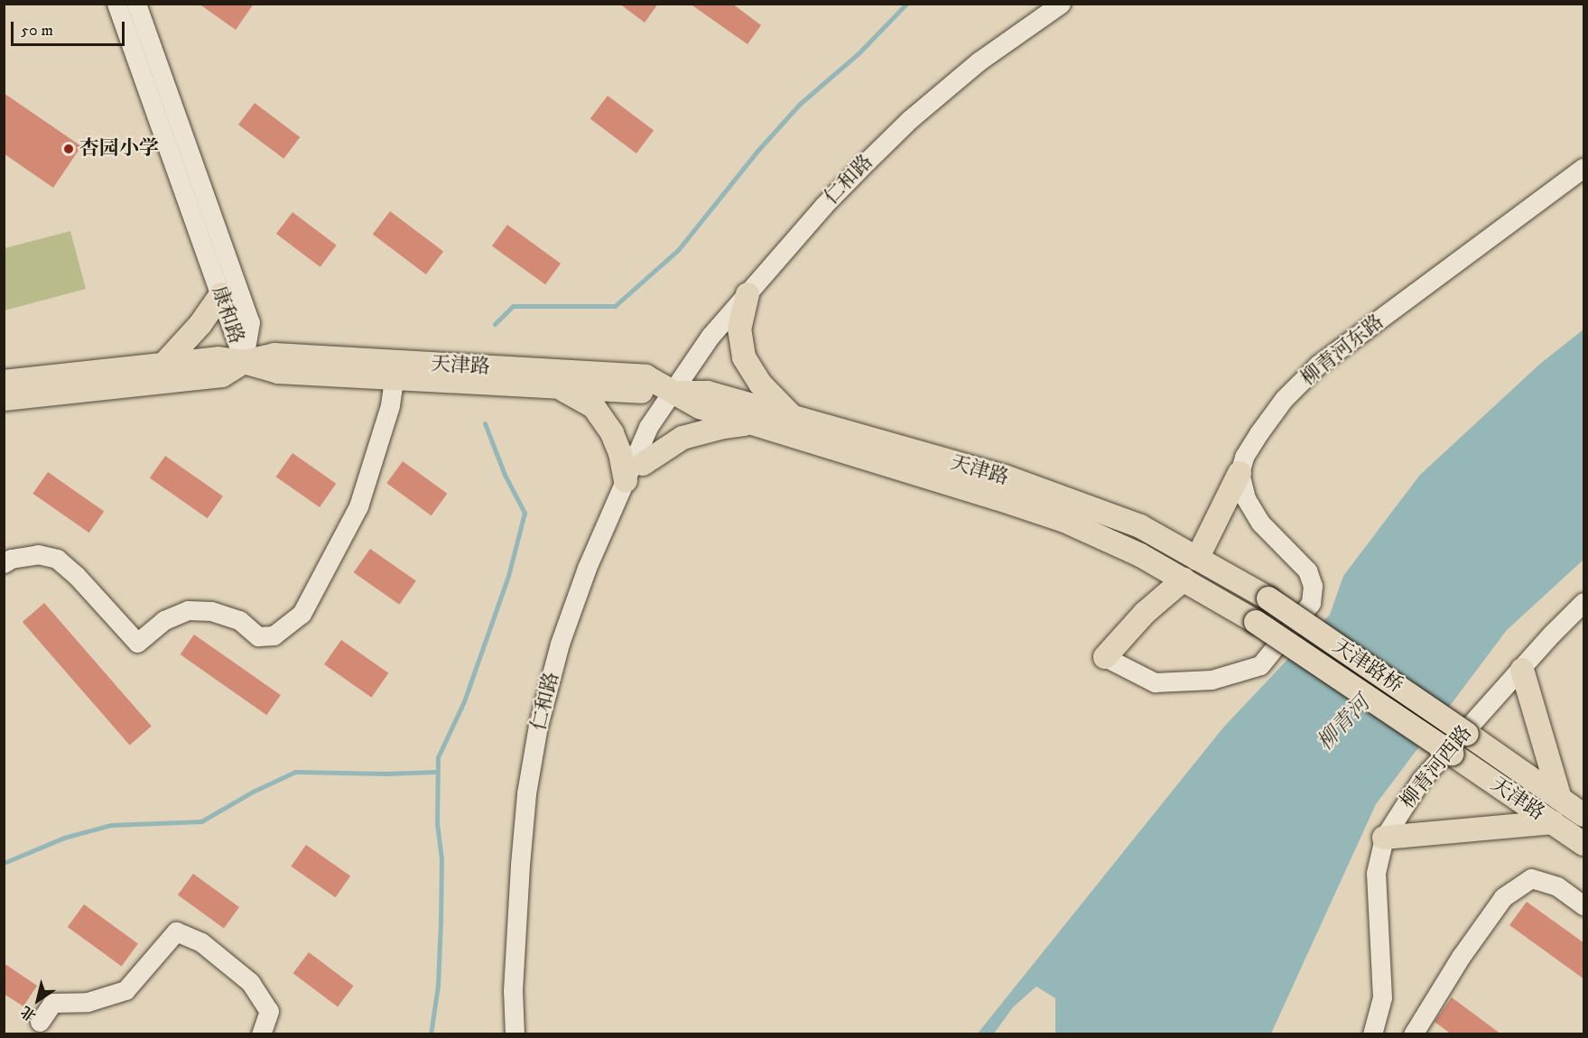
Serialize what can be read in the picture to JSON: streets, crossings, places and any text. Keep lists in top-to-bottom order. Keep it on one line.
{"streets":{"main road":["天津路","天津路桥"],"street":["仁和路","康和路","柳青河东路","柳青河西路"]},"crossings":[["仁和路","天津路"],["康和路","天津路"],["天津路","天津路桥"]],"water":["柳青河"],"places":["杏园小学"],"scale_bar":"50 m","north":"bottom left"}
